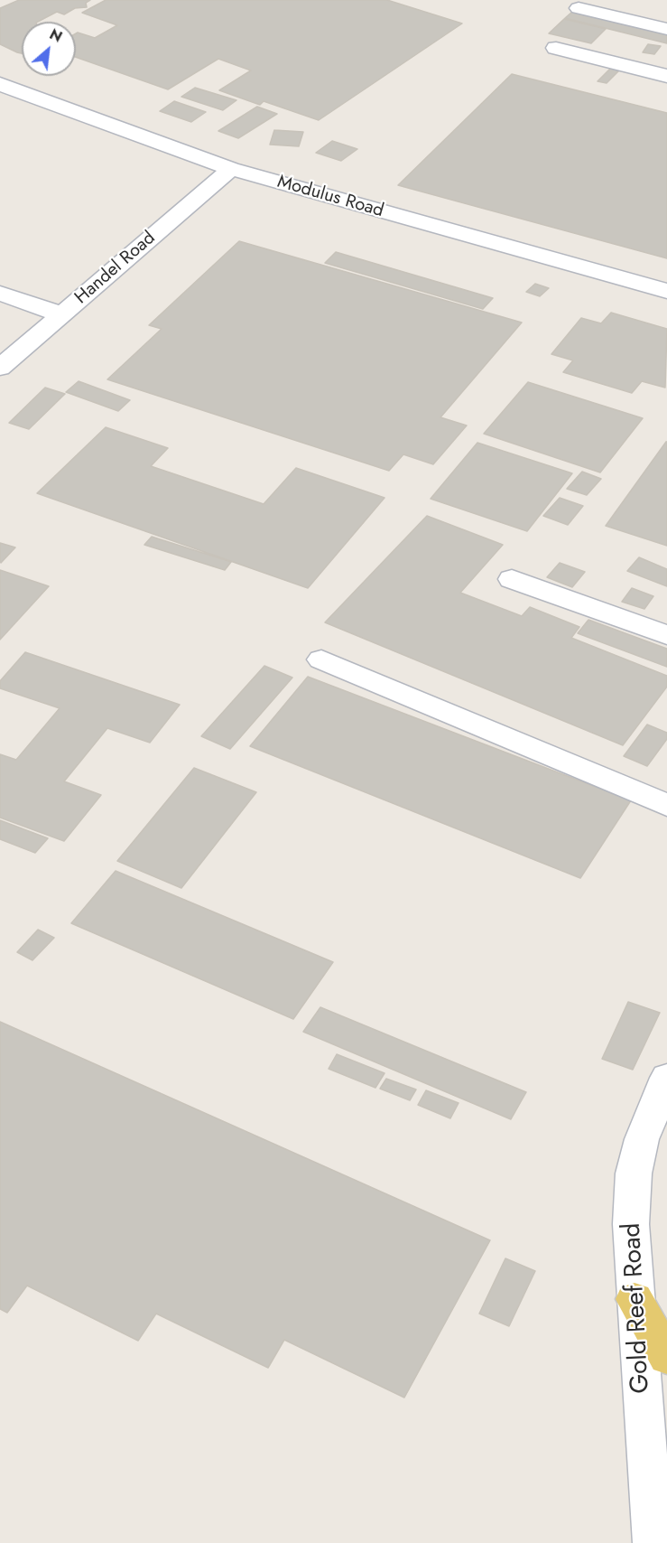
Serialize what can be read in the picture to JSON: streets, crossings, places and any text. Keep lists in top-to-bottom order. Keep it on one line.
{"streets":{"street":["Modulus Road","Handel Road","Gold Reef Road"]},"crossings":[["Modulus Road","Handel Road"]],"north":"top right"}
